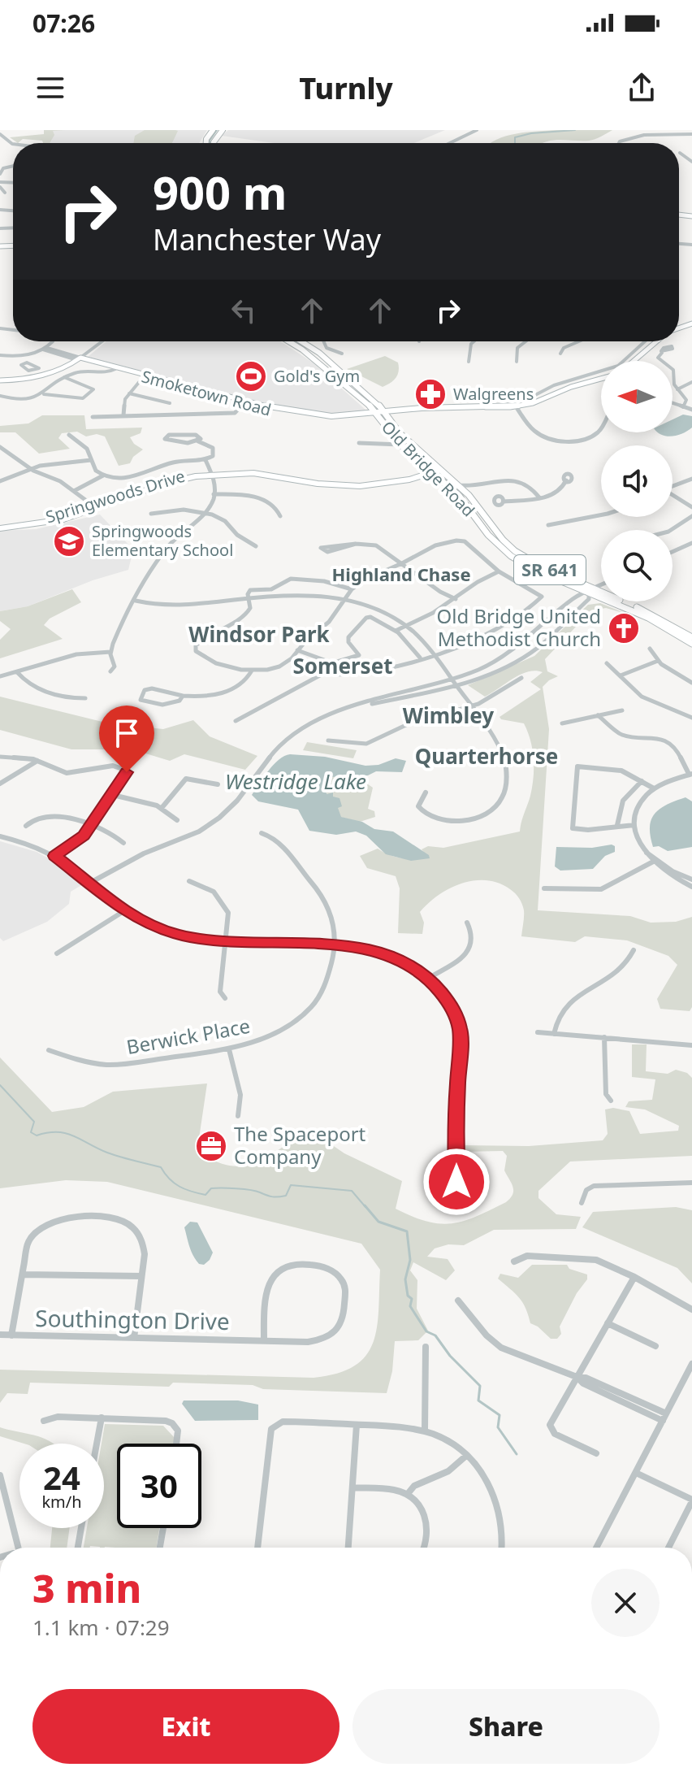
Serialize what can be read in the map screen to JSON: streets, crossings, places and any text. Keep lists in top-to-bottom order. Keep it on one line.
{"streets":{"main road":["Old Bridge Road","SR 641"],"street":["Smoketown Road","Springwoods Drive","Berwick Place","Southington Drive"]},"crossings":[["Smoketown Road","Old Bridge Road"],["Old Bridge Road","Springwoods Drive"]],"districts":["Highland Chase","Windsor Park","Somerset","Wimbley","Quarterhorse"],"water":["Westridge Lake"],"places":{"sports":["Gold's Gym"],"pharmacy":["Walgreens"],"school or university":["Springwoods Elementary School"],"church":["Old Bridge United Methodist Church"],"office":["The Spaceport Company"]},"north":"left","page":{"status":"07:26","header":"Turnly","turn":["900 m","Manchester Way"],"speed":"24 km/h","limit":"30","heading":["3 min","1.1 km · 07:29"],"buttons":["Exit","Share"]}}
